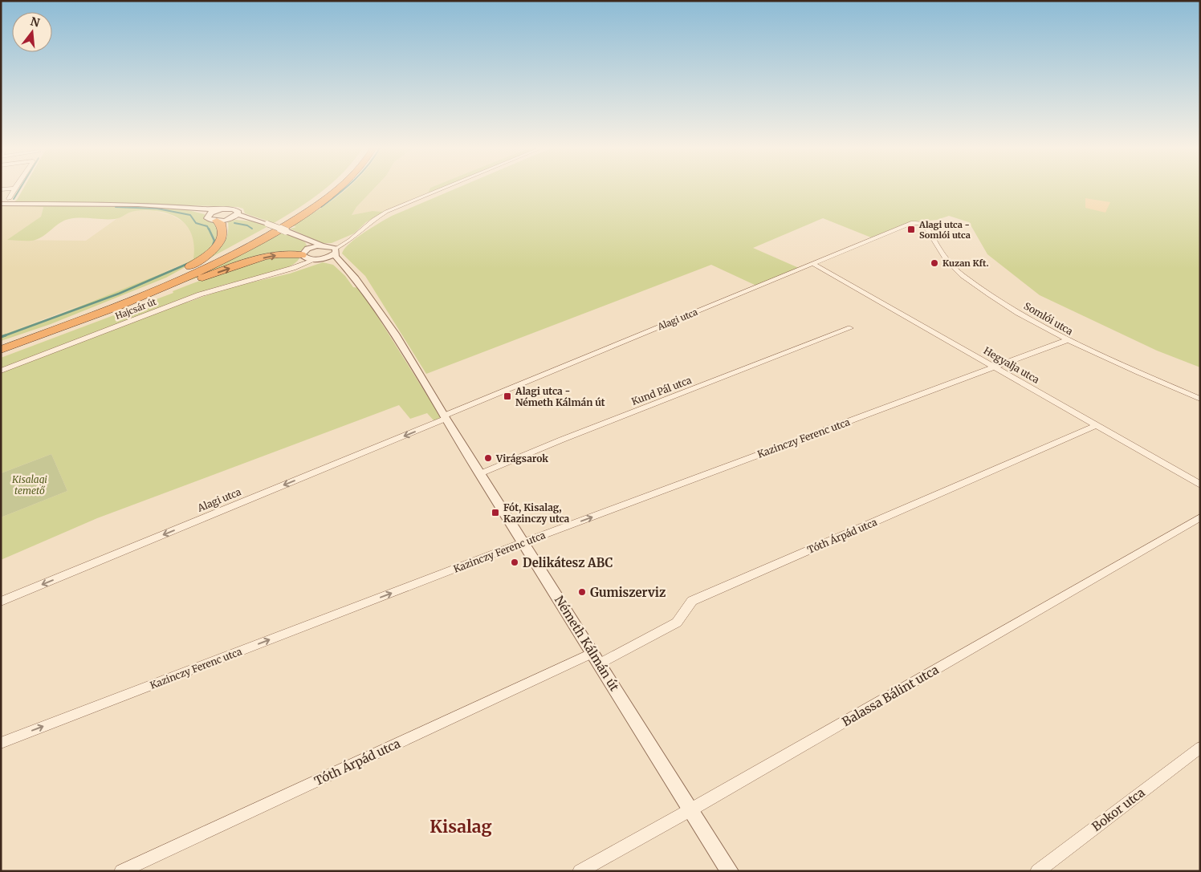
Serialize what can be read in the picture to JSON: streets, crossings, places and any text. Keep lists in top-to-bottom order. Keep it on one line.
{"streets":{"street":["Hajcsár út","Somlói utca","Alagi utca","Hegyalja utca","Kund Pál utca","Kazinczy Ferenc utca","Tóth Árpád utca","Németh Kálmán út","Balassa Bálint utca","Bokor utca"]},"crossings":[["Somlói utca","Alagi utca"],["Somlói utca","Kazinczy Ferenc utca"],["Alagi utca","Hegyalja utca"],["Alagi utca","Németh Kálmán út"],["Hegyalja utca","Kazinczy Ferenc utca"],["Hegyalja utca","Tóth Árpád utca"],["Kund Pál utca","Németh Kálmán út"],["Kazinczy Ferenc utca","Németh Kálmán út"],["Tóth Árpád utca","Németh Kálmán út"],["Németh Kálmán út","Balassa Bálint utca"]],"one_way":["Alagi utca","Kazinczy Ferenc utca"],"districts":["Kisalag"],"parks":["Kisalagi temető"],"places":{"transit":["Alagi utca - Somlói utca","Alagi utca - Németh Kálmán út","Fót, Kisalag, Kazinczy utca"],"other":["Kuzan Kft.","Virágsarok","Delikátesz ABC","Gumiszerviz"]},"north":"top"}
